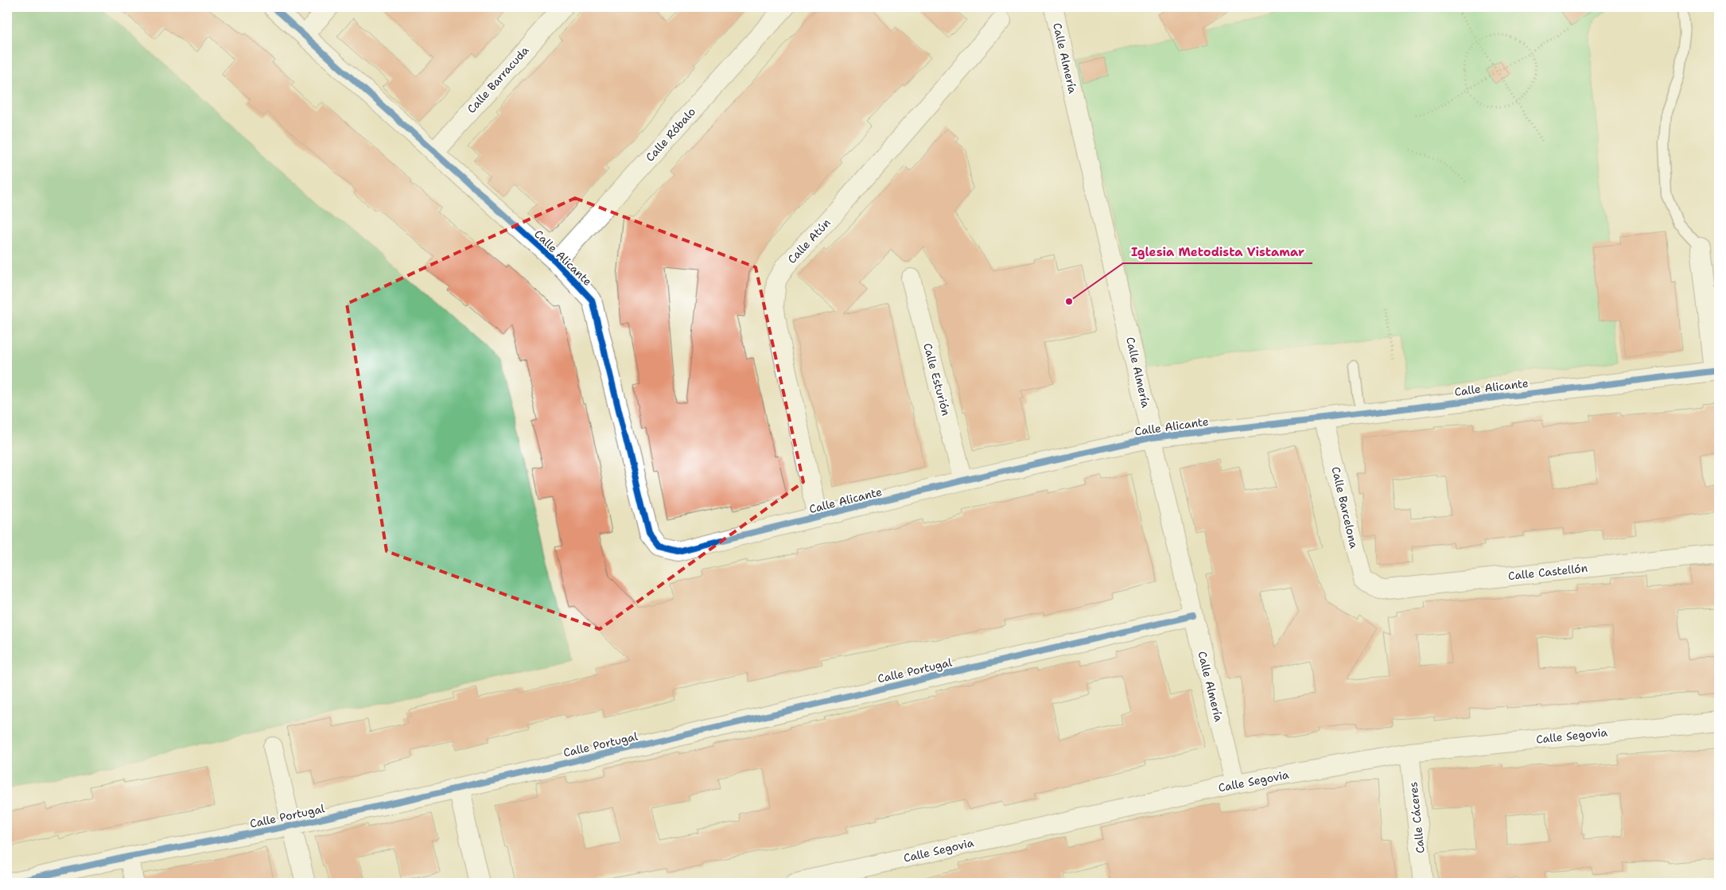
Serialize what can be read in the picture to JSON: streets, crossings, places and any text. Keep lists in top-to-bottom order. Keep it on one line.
{"streets":{"street":["Calle Almería","Calle Barracuda","Calle Róbalo","Calle Atún","Calle Alicante","Calle Esturión","Calle Barcelona","Calle Castellón","Calle Portugal","Calle Segovia","Calle Cáceres"]},"crossings":[["Calle Almería","Calle Alicante"],["Calle Almería","Calle Portugal"],["Calle Almería","Calle Segovia"],["Calle Barracuda","Calle Alicante"],["Calle Róbalo","Calle Alicante"],["Calle Atún","Calle Alicante"],["Calle Alicante","Calle Esturión"],["Calle Alicante","Calle Barcelona"],["Calle Barcelona","Calle Castellón"],["Calle Segovia","Calle Cáceres"]],"places":["Iglesia Metodista Vistamar"]}
